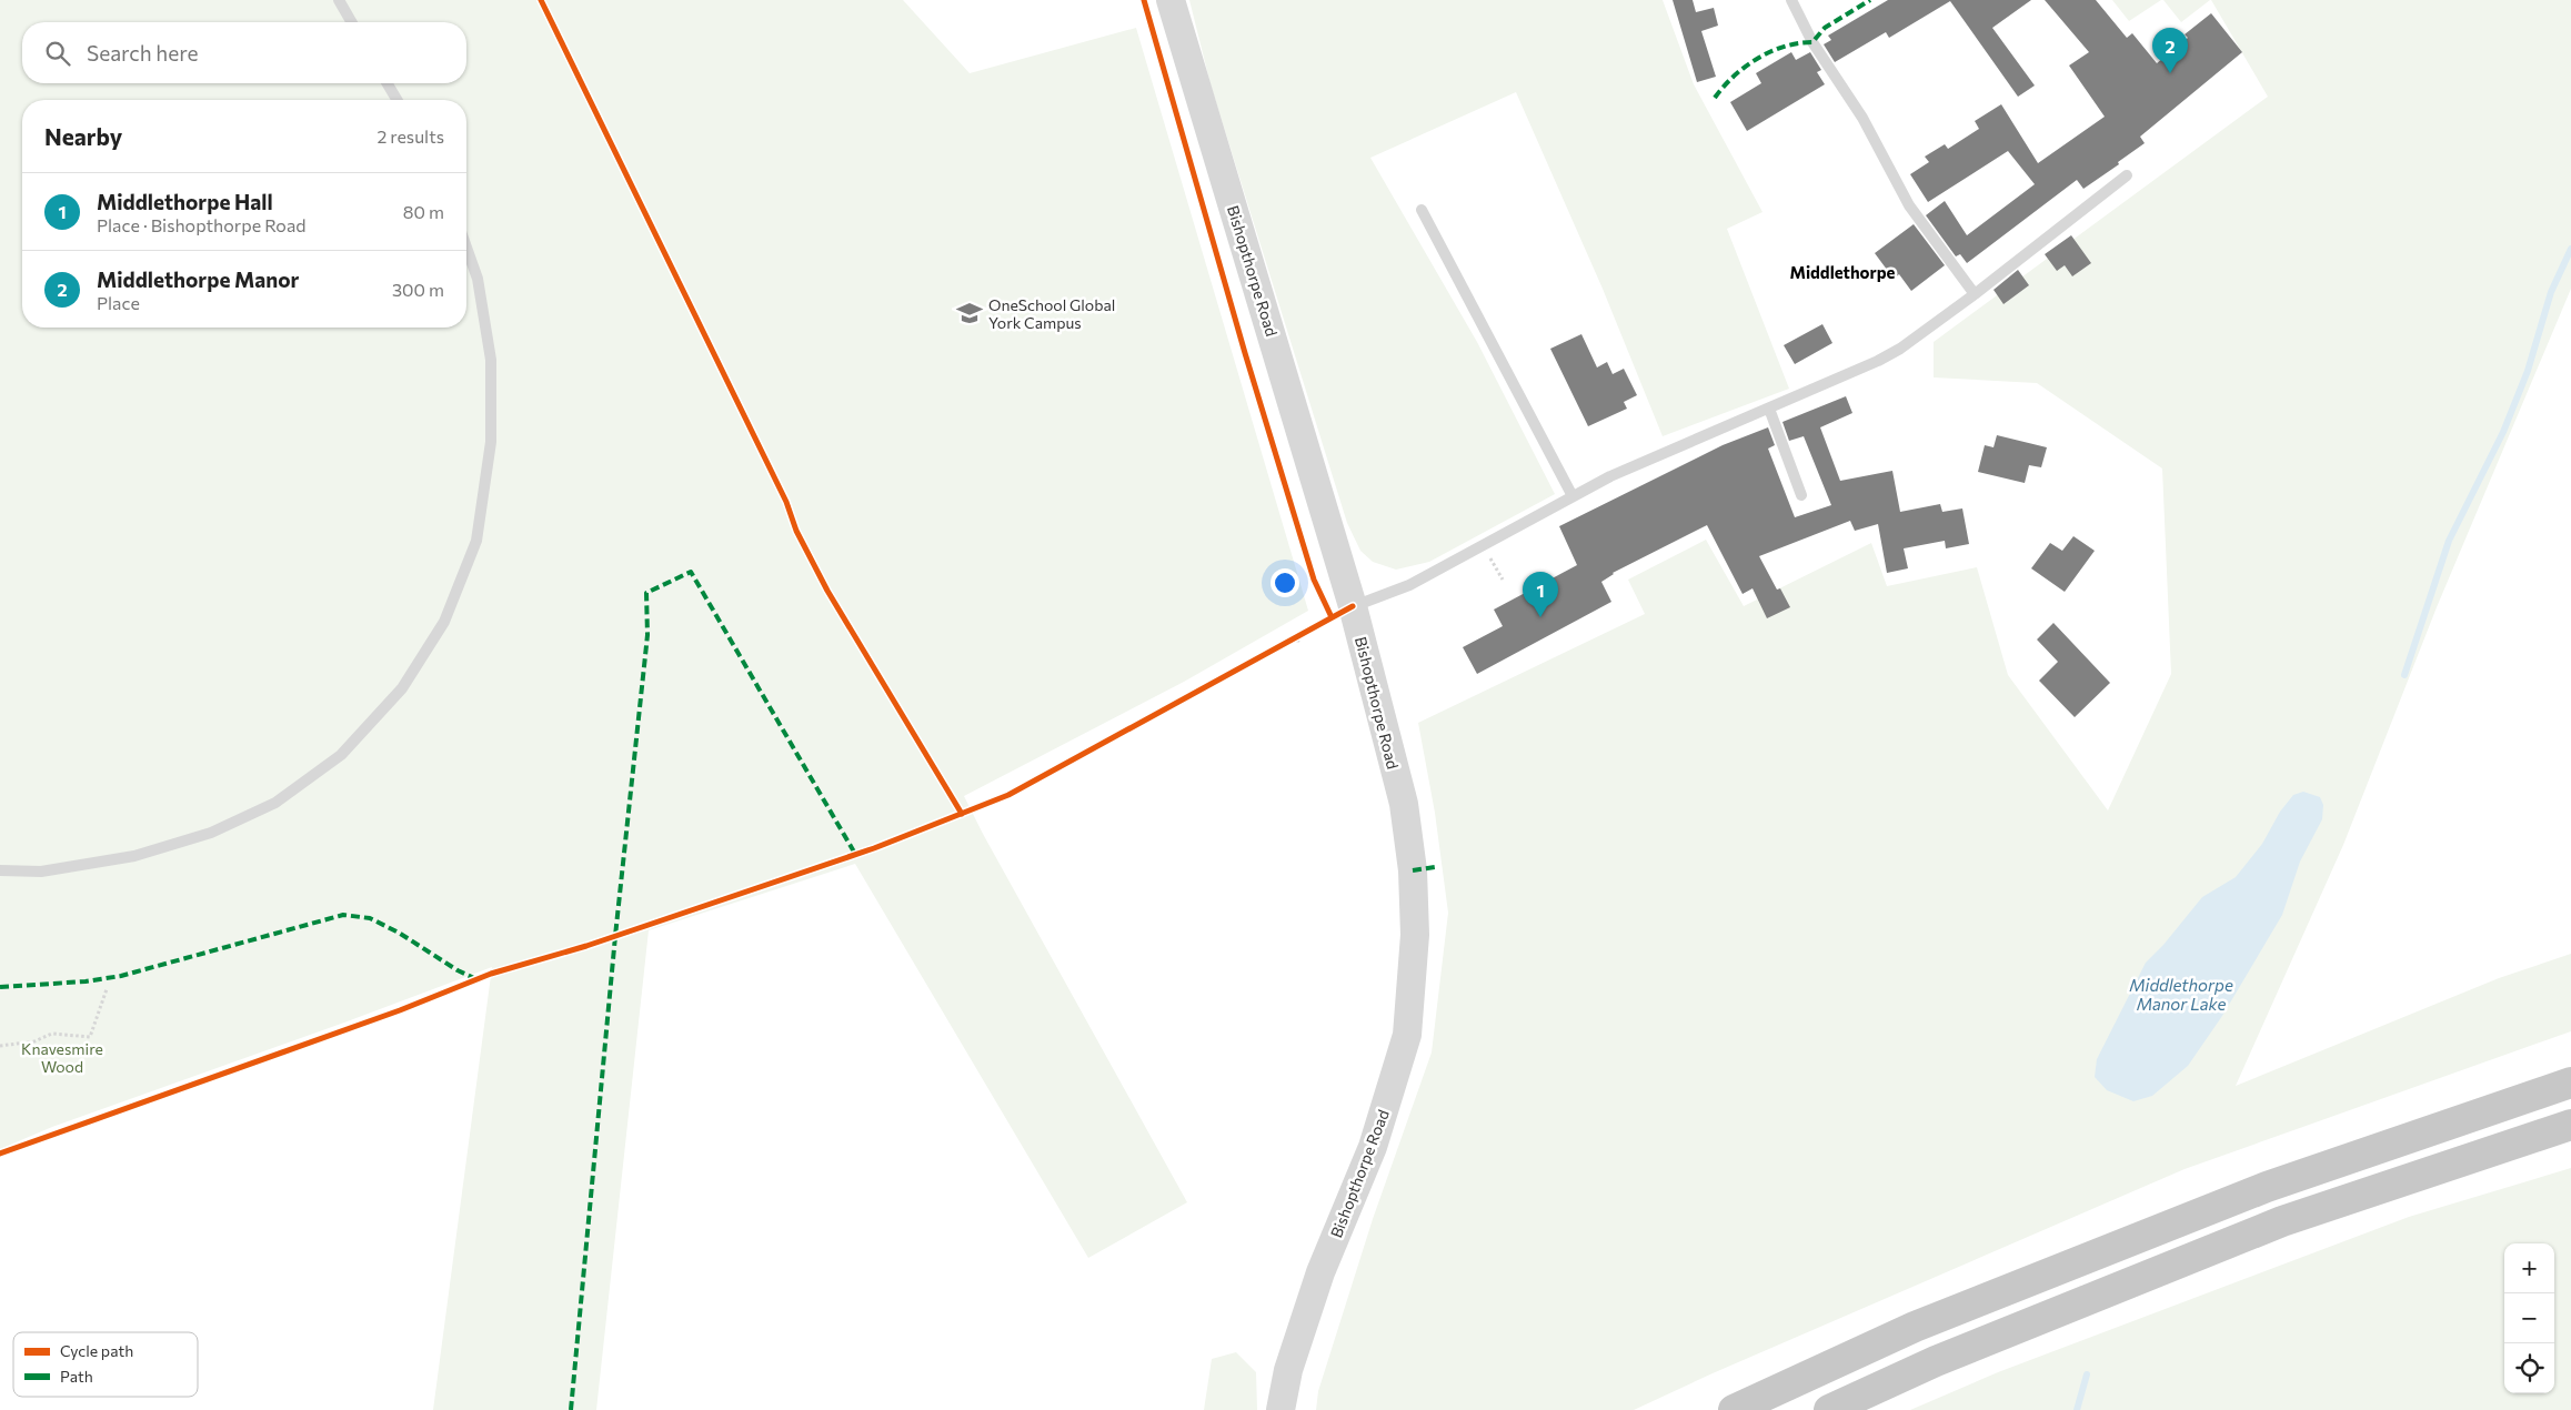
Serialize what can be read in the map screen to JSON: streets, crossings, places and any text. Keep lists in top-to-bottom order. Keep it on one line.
{"streets":{"street":["Bishopthorpe Road"]},"districts":["Middlethorpe"],"water":["Middlethorpe Manor Lake"],"parks":["Knavesmire Wood"],"places":{"school or university":["OneSchool Global York Campus"]},"legend":["Cycle path","Path"],"page":{"search":"Search here","pins":["2","1"],"heading":["Nearby","2 results"],"list":[{"mark":"1","name":"Middlethorpe Hall","note":"Place · Bishopthorpe Road","value":"80 m"},{"mark":"2","name":"Middlethorpe Manor","note":"Place","value":"300 m"}],"map_buttons":["+","−"]}}
